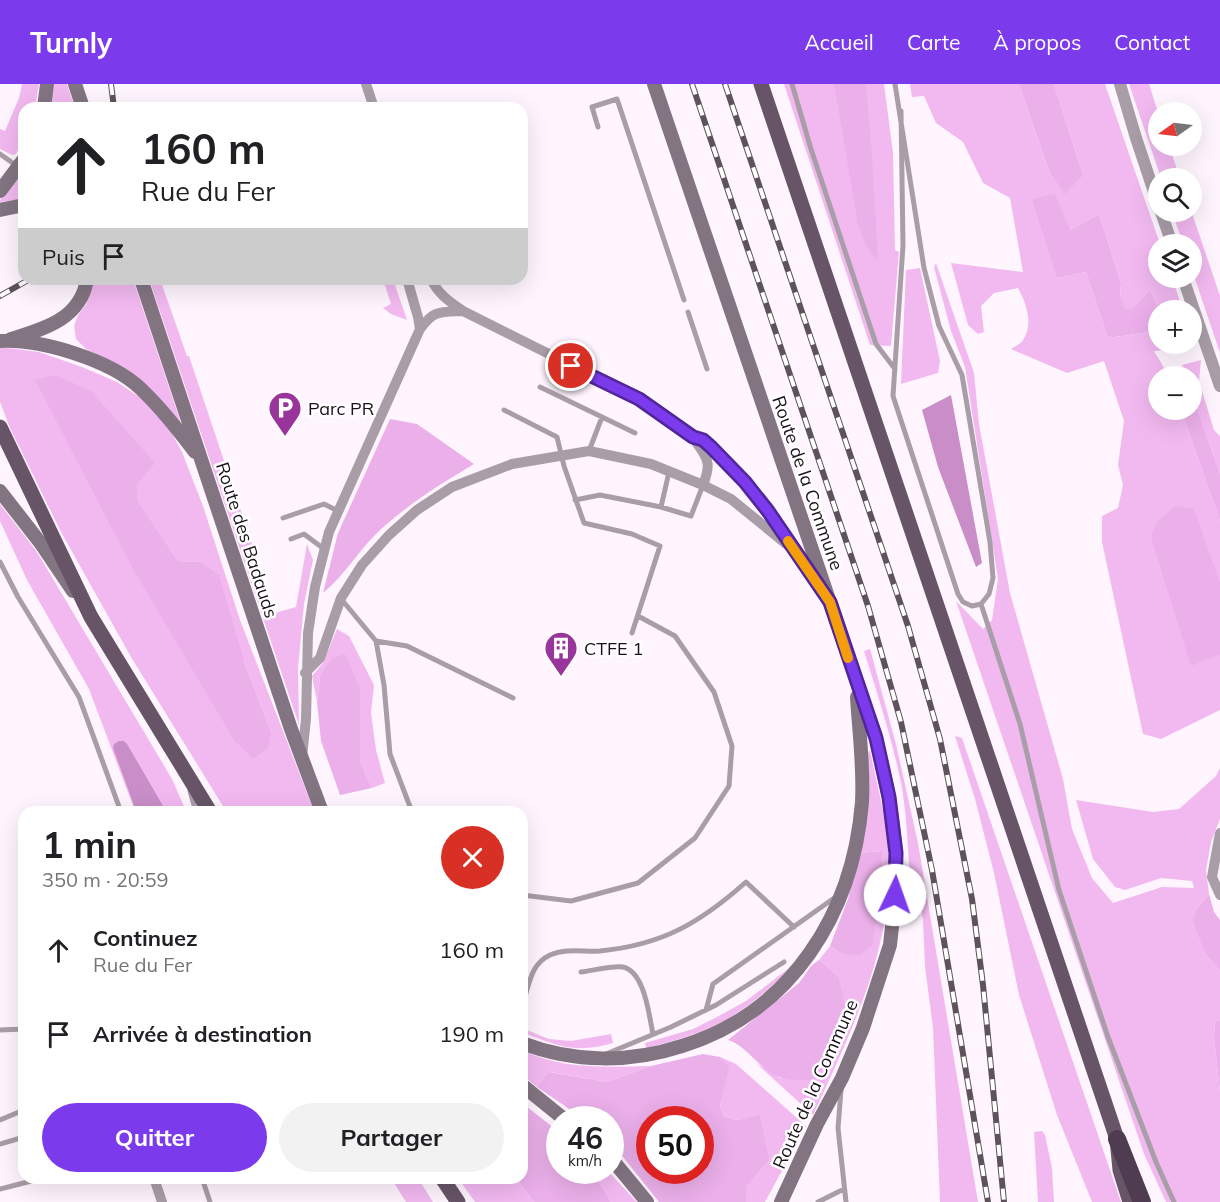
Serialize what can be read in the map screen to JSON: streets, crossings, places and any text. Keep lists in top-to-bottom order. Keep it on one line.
{"streets":{"main road":["Route de la Commune","Route des Badauds"]},"places":{"parking":["Parc PR"],"building":["CTFE 1"]},"north":"left","page":{"header":"Turnly","nav":["Accueil","Carte","À propos","Contact"],"map_buttons":["+","−"],"turn":["160 m","Rue du Fer"],"then":"Puis","heading":["1 min","350 m · 20:59"],"list":[{"name":"Continuez","note":"Rue du Fer","value":"160 m"},{"name":"Arrivée à destination","value":"190 m"}],"buttons":["Quitter","Partager"],"speed":"46 km/h","limit":"50"}}
